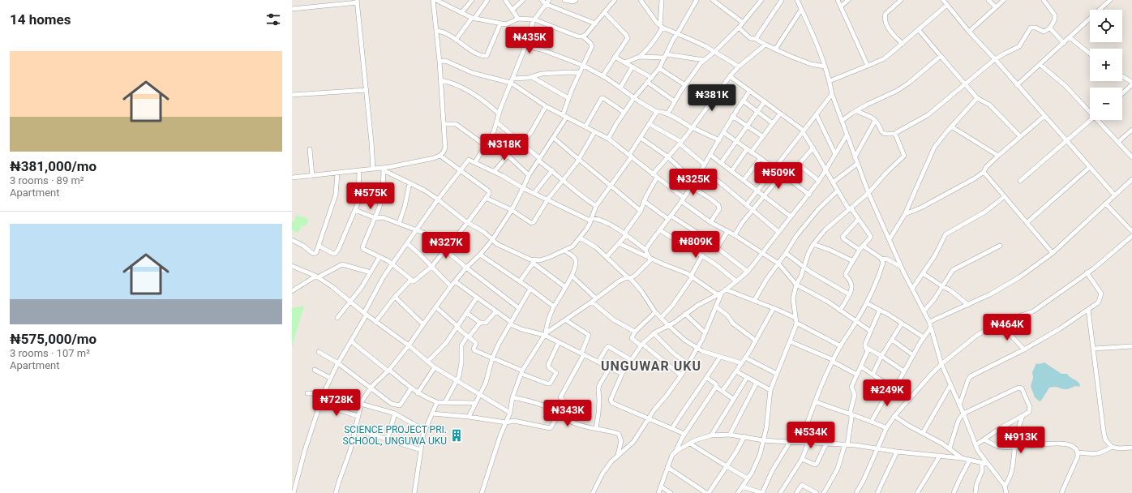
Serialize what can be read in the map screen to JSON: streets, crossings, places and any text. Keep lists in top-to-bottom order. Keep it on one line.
{"districts":["UNGUWAR UKU"],"places":{"building":["SCIENCE PROJECT PRI. SCHOOL, UNGUWA UKU"]},"page":{"heading":"14 homes","map_buttons":["+","−"],"price":["₦435K","₦381K","₦318K","₦509K","₦325K","₦575K","₦809K","₦327K","₦464K","₦249K","₦728K","₦343K","₦534K","₦913K"],"list":[{"name":"₦381,000/mo","note":"3 rooms · 89 m² · Apartment"},{"name":"₦575,000/mo","note":"3 rooms · 107 m² · Apartment"}]}}
